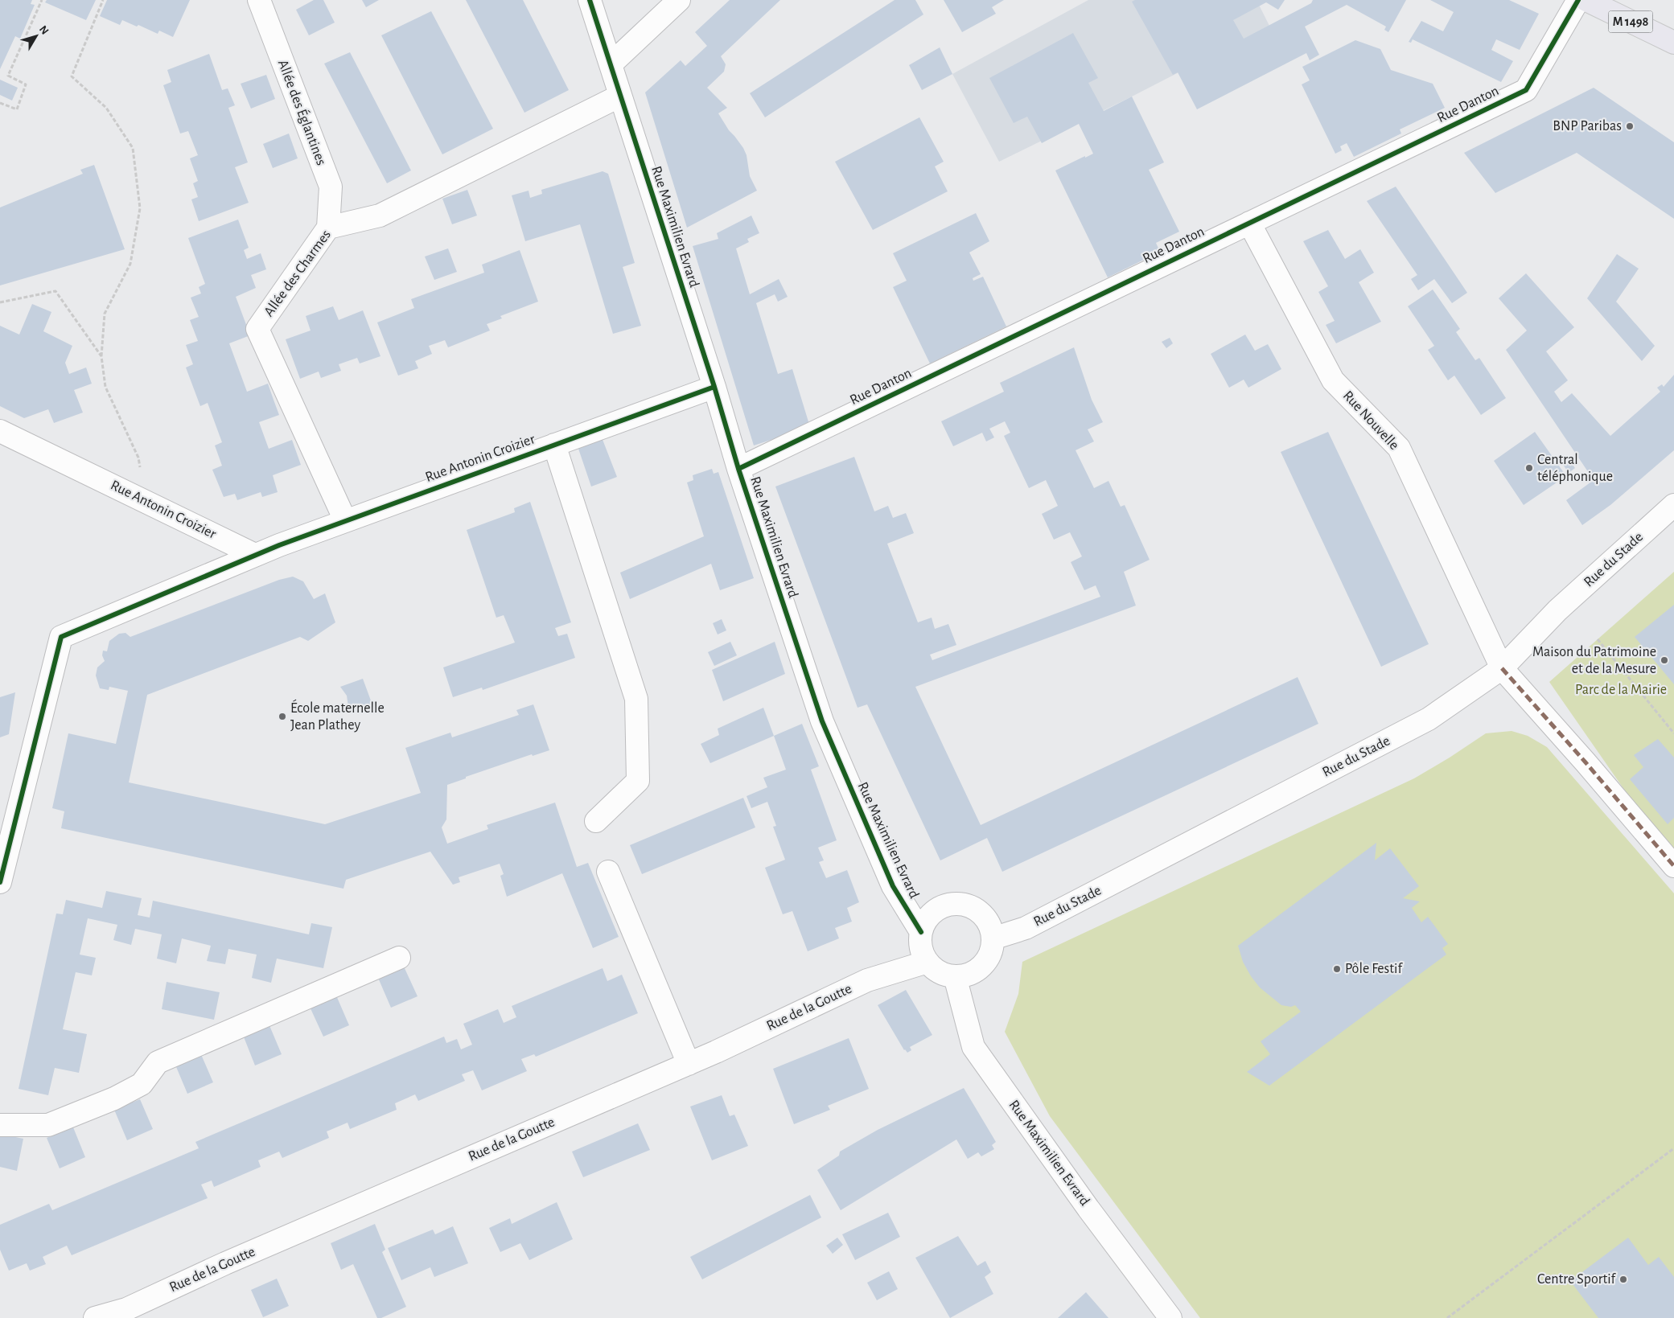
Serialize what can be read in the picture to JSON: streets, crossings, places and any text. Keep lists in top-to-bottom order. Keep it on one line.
{"streets":{"main road":["M 1498"],"street":["Rue Danton","Allée des Églantines","Rue Maximilien Evrard","Allée des Charmes","Rue Nouvelle","Rue Antonin Croizier","Rue du Stade","Rue de la Goutte"]},"crossings":[["Rue Danton","Rue Maximilien Evrard"],["Rue Danton","Rue Nouvelle"],["Allée des Églantines","Allée des Charmes"],["Rue Maximilien Evrard","Allée des Charmes"],["Rue Maximilien Evrard","Rue Antonin Croizier"],["Rue Maximilien Evrard","Rue du Stade"],["Rue Maximilien Evrard","Rue de la Goutte"],["Allée des Charmes","Rue Antonin Croizier"],["Rue Nouvelle","Rue du Stade"],["Rue du Stade","Rue de la Goutte"]],"parks":["Parc de la Mairie"],"places":["BNP Paribas","Central téléphonique","Maison du Patrimoine et de la Mesure","École maternelle Jean Plathey","Pôle Festif","Centre Sportif"],"north":"top right"}
